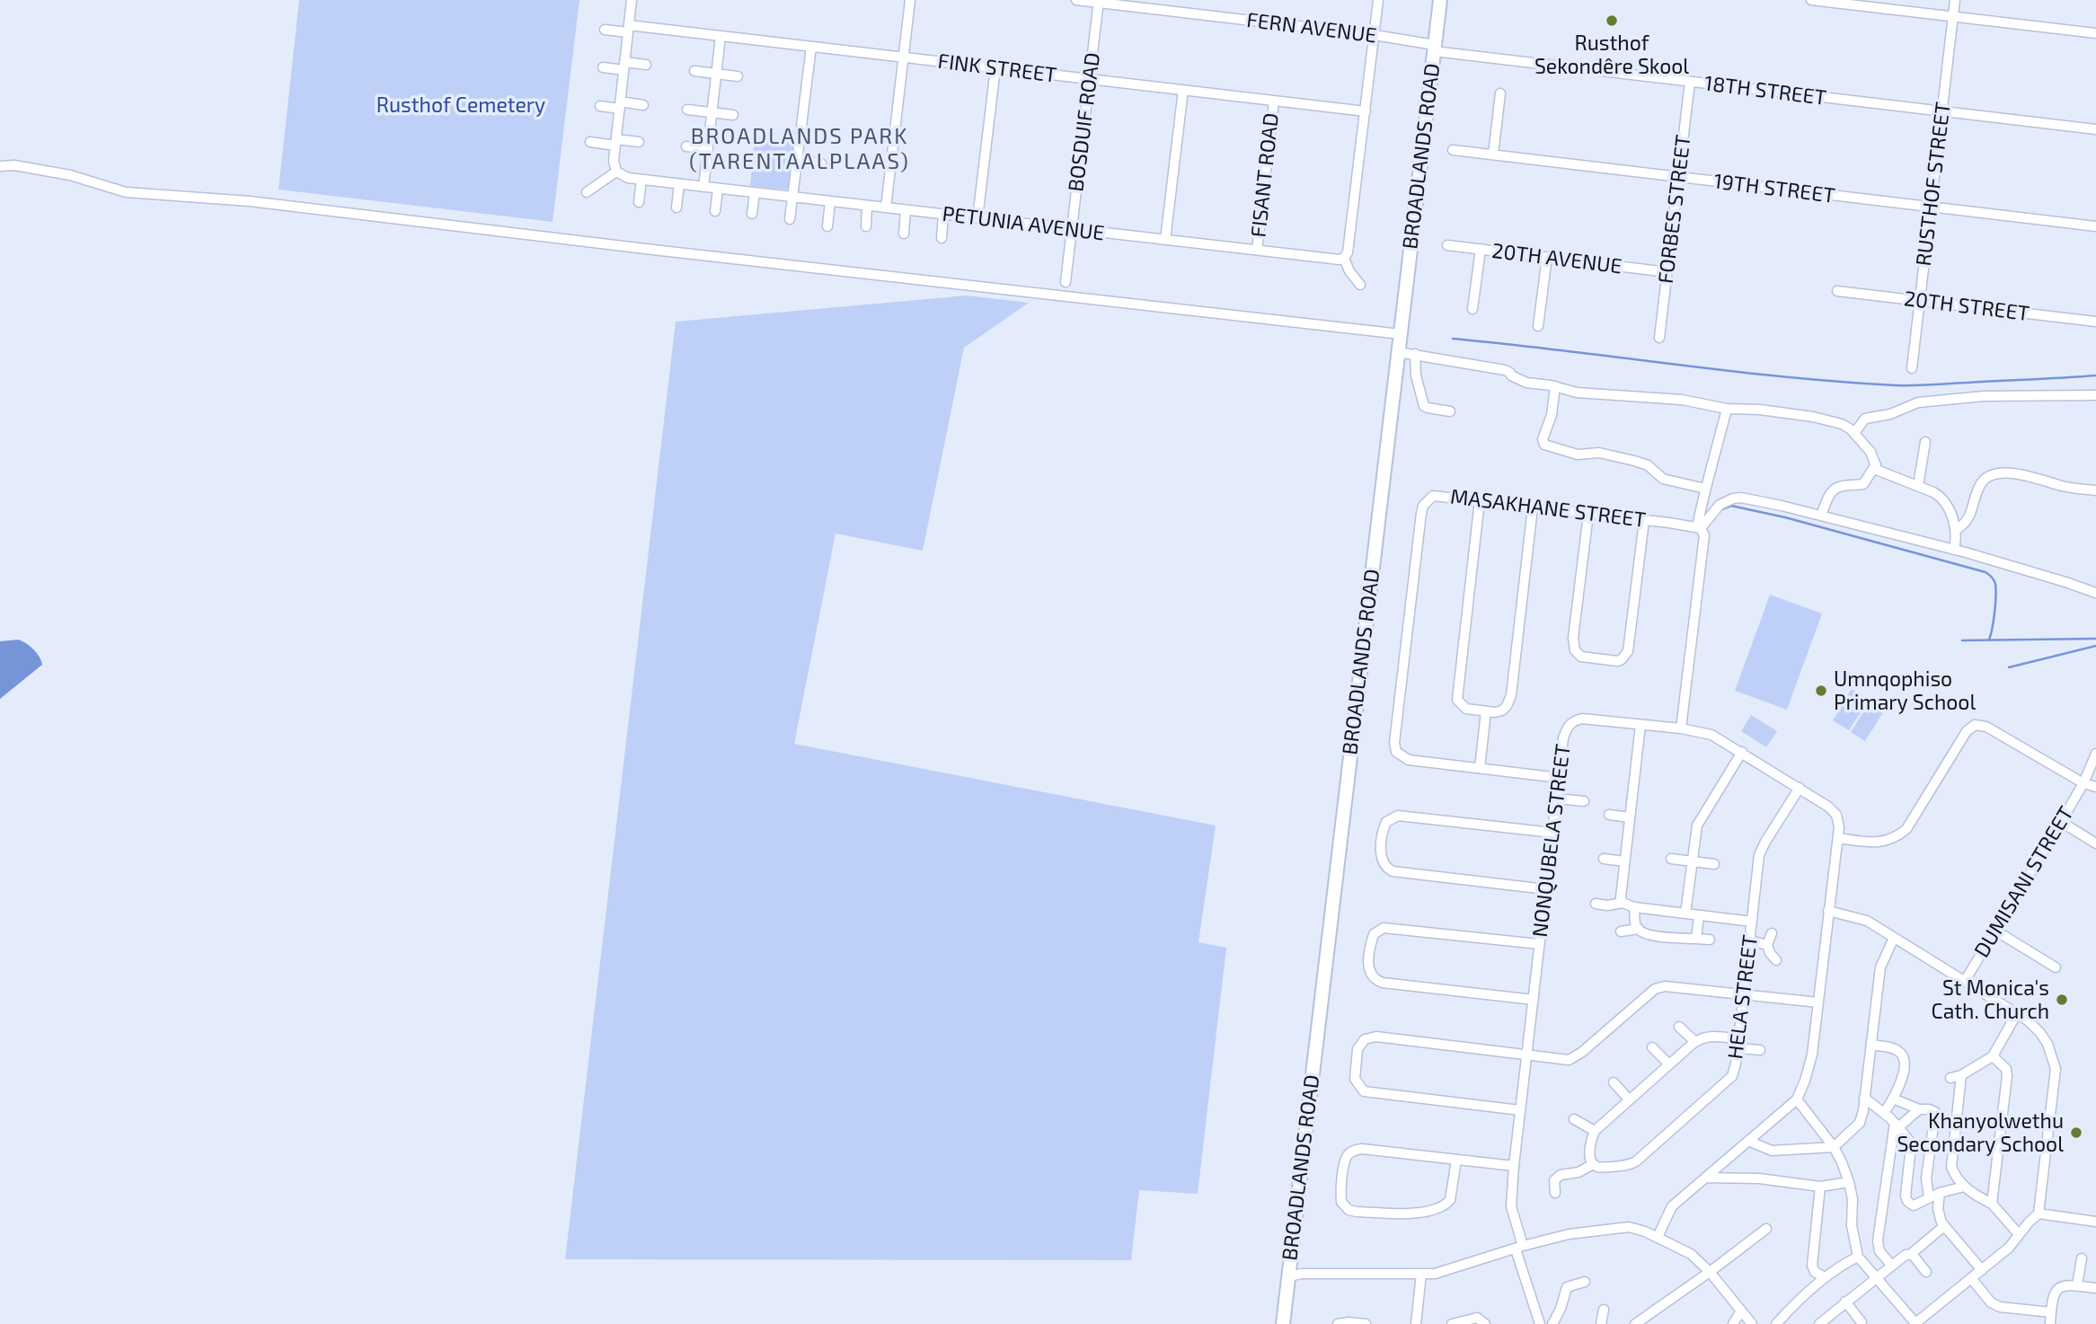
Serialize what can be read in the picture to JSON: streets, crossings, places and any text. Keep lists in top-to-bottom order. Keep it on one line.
{"streets":{"main road":["BROADLANDS ROAD"],"street":["FERN AVENUE","FINK STREET","18TH STREET","BOSDUIF ROAD","FISANT ROAD","RUSTHOF STREET","19TH STREET","FORBES STREET","PETUNIA AVENUE","20TH AVENUE","20TH STREET","MASAKHANE STREET","NONQUBELA STREET","DUMISANI STREET","HELA STREET"]},"crossings":[["FERN AVENUE","18TH STREET"],["FERN AVENUE","BOSDUIF ROAD"],["FERN AVENUE","BROADLANDS ROAD"],["FINK STREET","BOSDUIF ROAD"],["FINK STREET","FISANT ROAD"],["18TH STREET","BROADLANDS ROAD"],["18TH STREET","RUSTHOF STREET"],["18TH STREET","FORBES STREET"],["BOSDUIF ROAD","PETUNIA AVENUE"],["FISANT ROAD","PETUNIA AVENUE"],["RUSTHOF STREET","19TH STREET"],["RUSTHOF STREET","20TH STREET"],["19TH STREET","FORBES STREET"],["FORBES STREET","20TH AVENUE"],["MASAKHANE STREET","NONQUBELA STREET"],["NONQUBELA STREET","HELA STREET"]],"districts":["BROADLANDS PARK (TARENTAALPLAAS)"],"parks":["Rusthof Cemetery"],"places":["Rusthof Sekondêre Skool","Umnqophiso Primary School","St Monica's Cath. Church","Khanyolwethu Secondary School"]}
